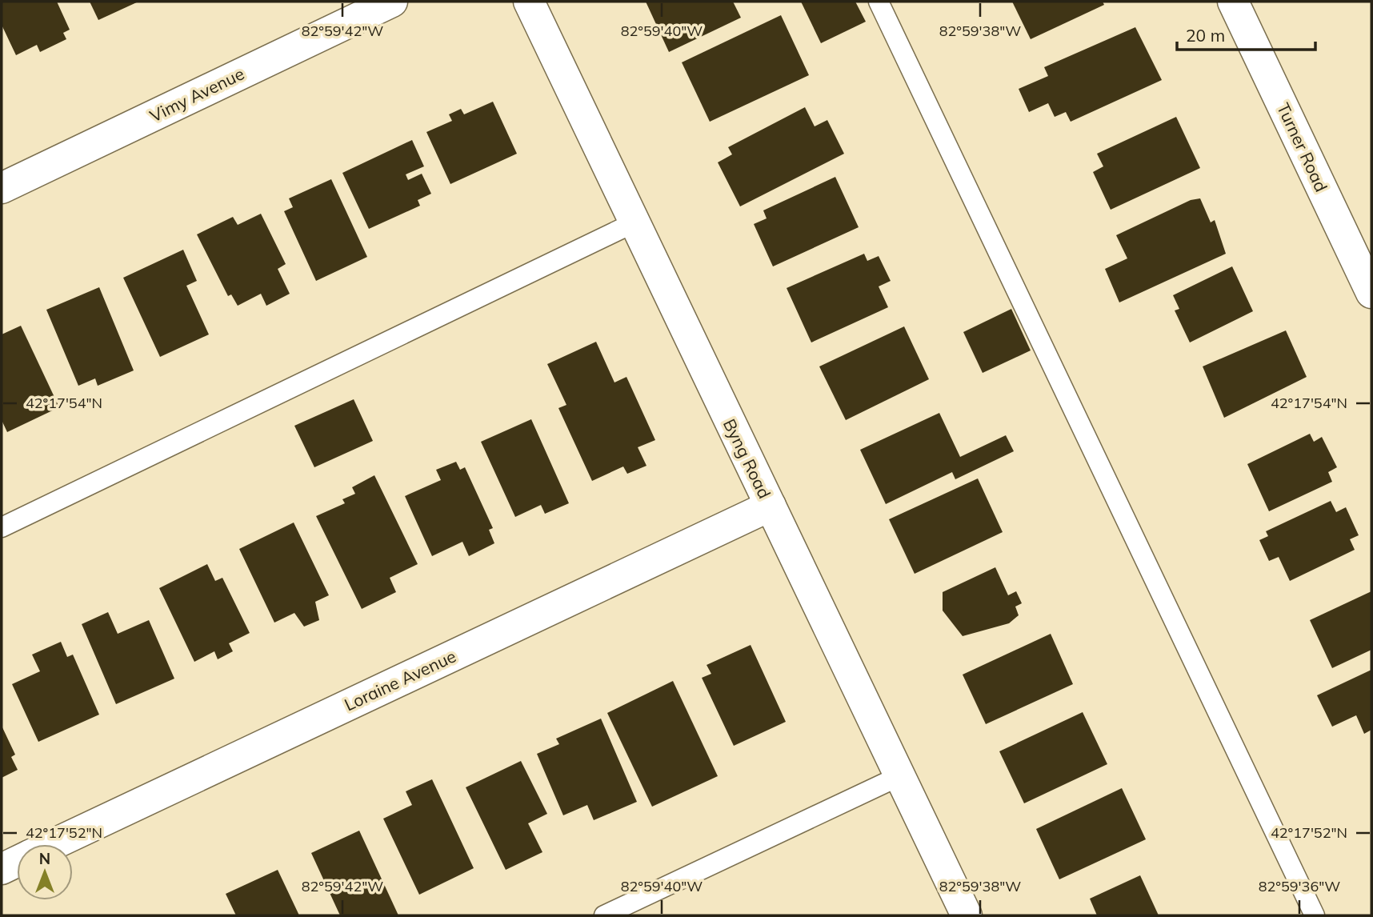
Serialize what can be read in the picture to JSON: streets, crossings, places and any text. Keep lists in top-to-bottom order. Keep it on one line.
{"streets":{"street":["Vimy Avenue","Turner Road","Byng Road","Loraine Avenue"]},"crossings":[["Byng Road","Loraine Avenue"]],"scale_bar":"20 m","north":"top","coordinates":["82°59'42\"W","82°59'40\"W","82°59'38\"W","42°17'54\"N","42°17'52\"N","82°59'36\"W"]}
